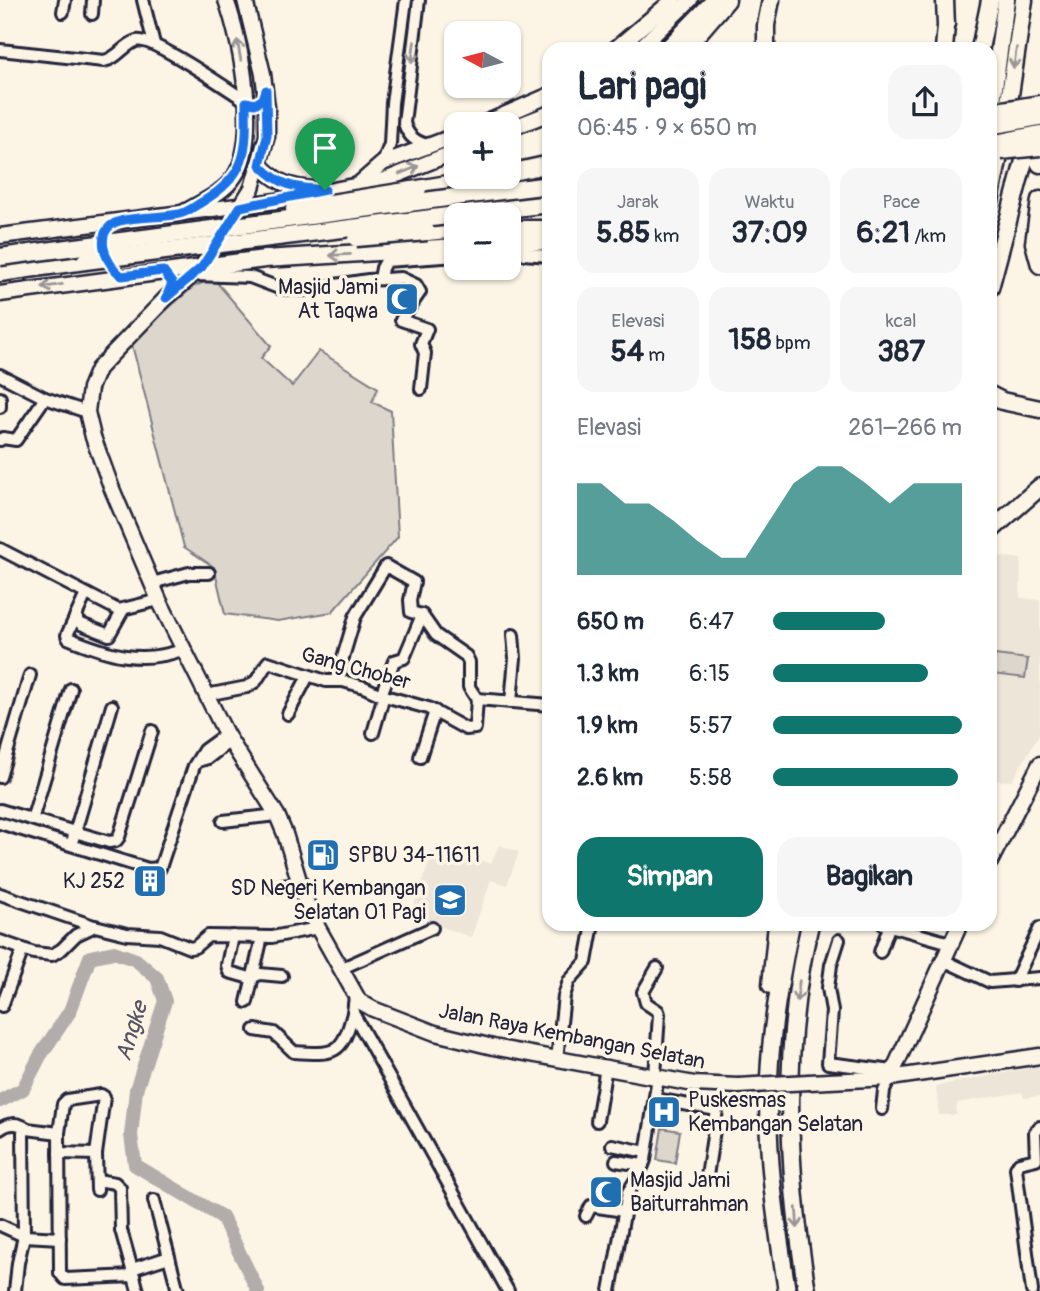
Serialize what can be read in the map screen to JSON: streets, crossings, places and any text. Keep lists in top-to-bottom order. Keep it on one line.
{"streets":{"main road":["Jalan Raya Kembangan Selatan"],"street":["Gang Chober"]},"water":["Angke"],"places":{"mosque":["Masjid Jami At Taqwa","Masjid Jami Baiturrahman"],"fuel station":["SPBU 34-11611"],"building":["KJ 252"],"school or university":["SD Negeri Kembangan Selatan 01 Pagi"],"hospital":["Puskesmas Kembangan Selatan"]},"north":"left","page":{"map_buttons":["+","−"],"heading":["Lari pagi","06:45 · 9 × 650 m"],"stats":[["Jarak","5.85 km"],["Waktu","37:09"],["Pace","6:21 /km"],["Elevasi","54 m"],["158 bpm"],["kcal","387"]],"chart":["Elevasi","261–266 m"],"list":[{"name":"650 m","note":"6:47"},{"name":"1.3 km","note":"6:15"},{"name":"1.9 km","note":"5:57"},{"name":"2.6 km","note":"5:58"}],"buttons":["Simpan","Bagikan"]}}
